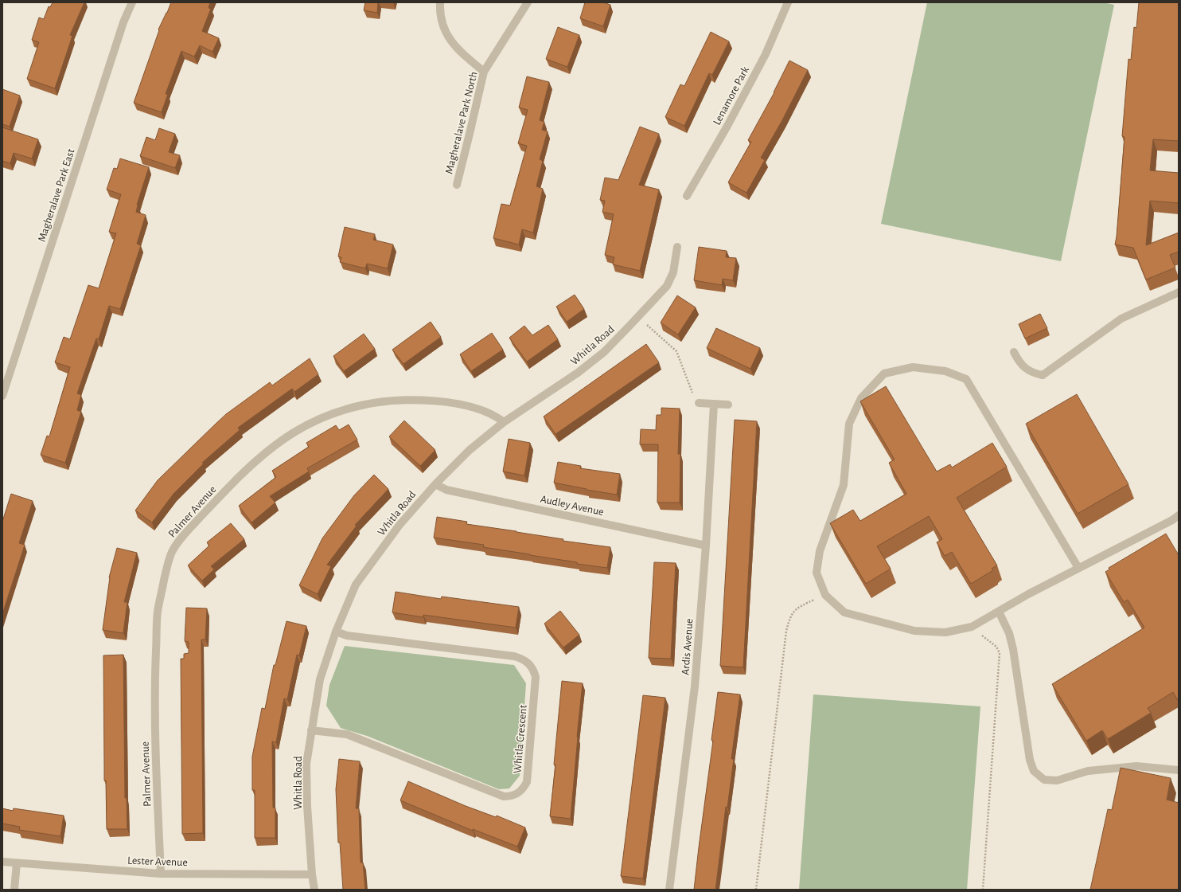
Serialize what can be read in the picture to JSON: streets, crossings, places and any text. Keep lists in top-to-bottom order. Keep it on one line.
{"streets":{"street":["Lenamore Park","Magheralave Park North","Magheralave Park East","Whitla Road","Audley Avenue","Palmer Avenue","Ardis Avenue","Whitla Crescent","Lester Avenue"]},"crossings":[["Whitla Road","Audley Avenue"],["Whitla Road","Palmer Avenue"],["Whitla Road","Whitla Crescent"],["Whitla Road","Lester Avenue"],["Audley Avenue","Ardis Avenue"],["Palmer Avenue","Lester Avenue"]]}
